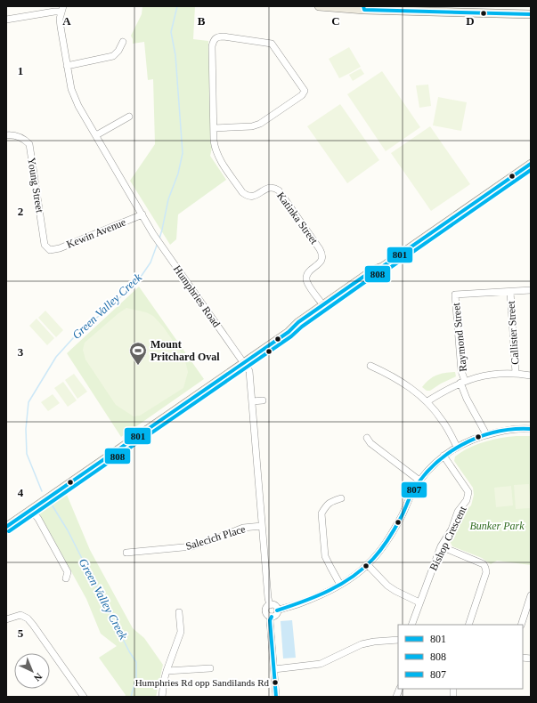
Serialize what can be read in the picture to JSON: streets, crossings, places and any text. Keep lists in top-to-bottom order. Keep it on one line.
{"streets":{"street":["Young Street","Katinka Street","Kewin Avenue","Humphries Road","Callister Street","Raymond Street","Salecich Place","Bishop Crescent"]},"crossings":[["Young Street","Kewin Avenue"],["Kewin Avenue","Humphries Road"],["Humphries Road","Salecich Place"],["Callister Street","Raymond Street"]],"water":["Green Valley Creek"],"parks":["Bunker Park"],"places":{"sports":["Mount Pritchard Oval"],"other":["Humphries Rd opp Sandilands Rd"]},"lines":["transit line 801","transit line 808","transit line 807"],"legend":["801","808","807"],"north":"bottom right","grid":{"columns":["A","B","C","D"],"rows":["1","2","3","4","5"]}}
